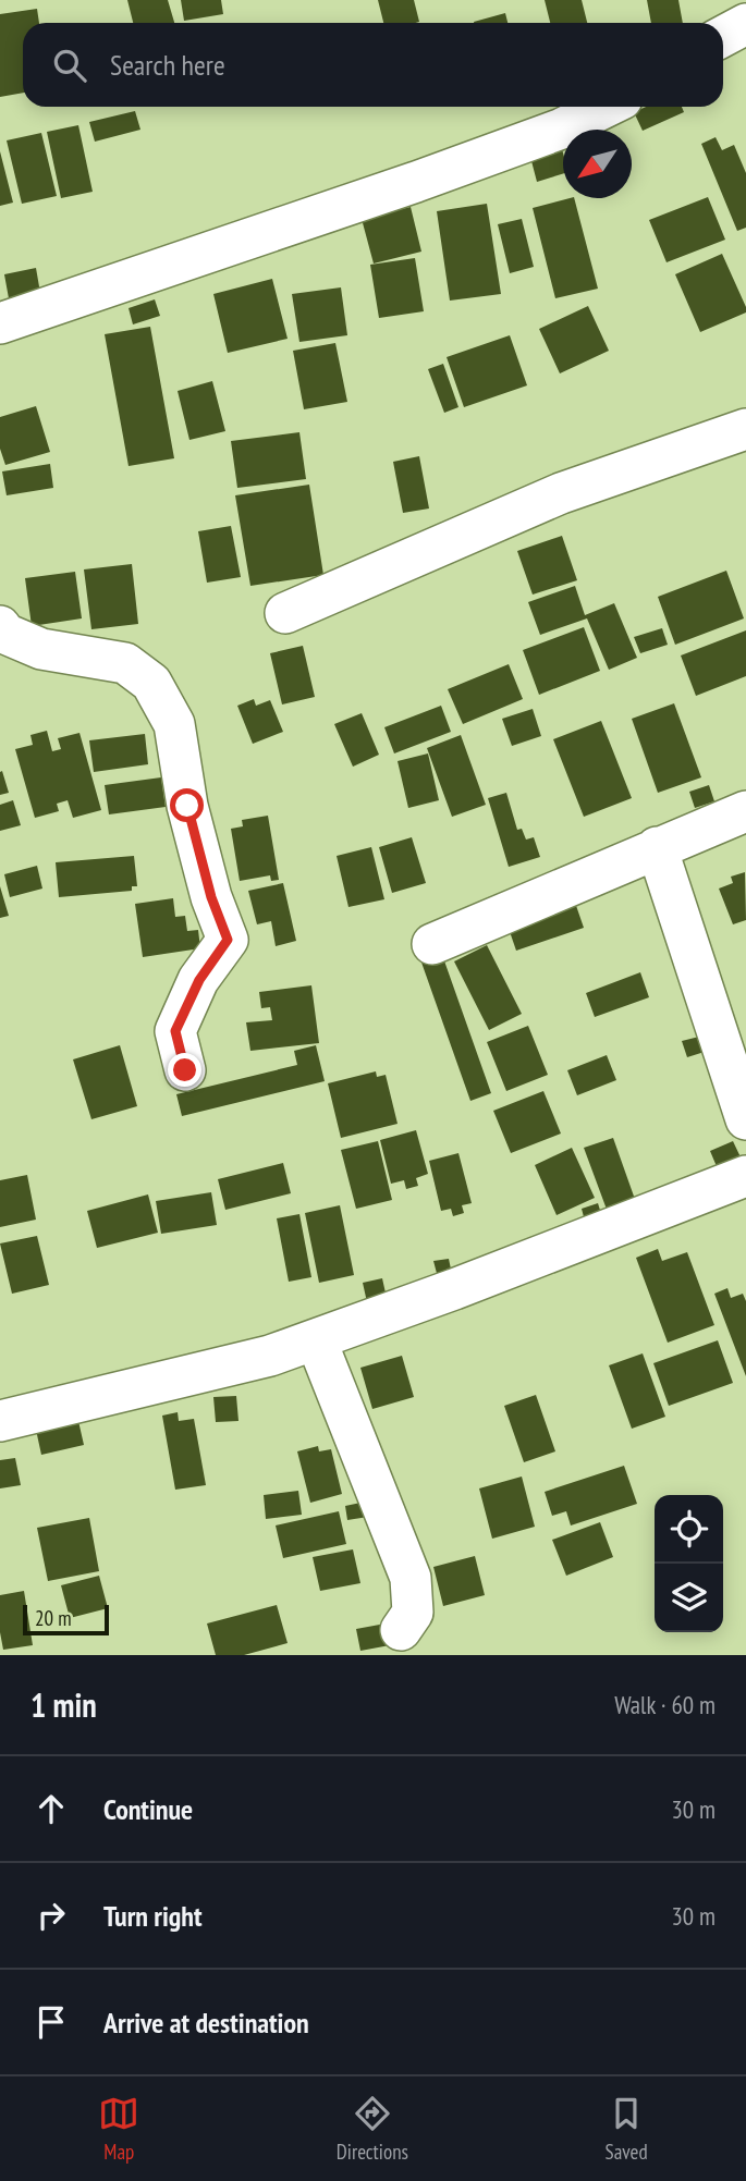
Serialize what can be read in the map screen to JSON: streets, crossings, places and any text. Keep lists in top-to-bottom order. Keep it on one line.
{"scale_bar":"20 m","north":"bottom left","page":{"search":"Search here","scale":"20 m","heading":["1 min","Walk · 60 m"],"list":[["Continue","30 m"],["Turn right","30 m"],"Arrive at destination"],"nav":["Map","Directions","Saved"]}}
